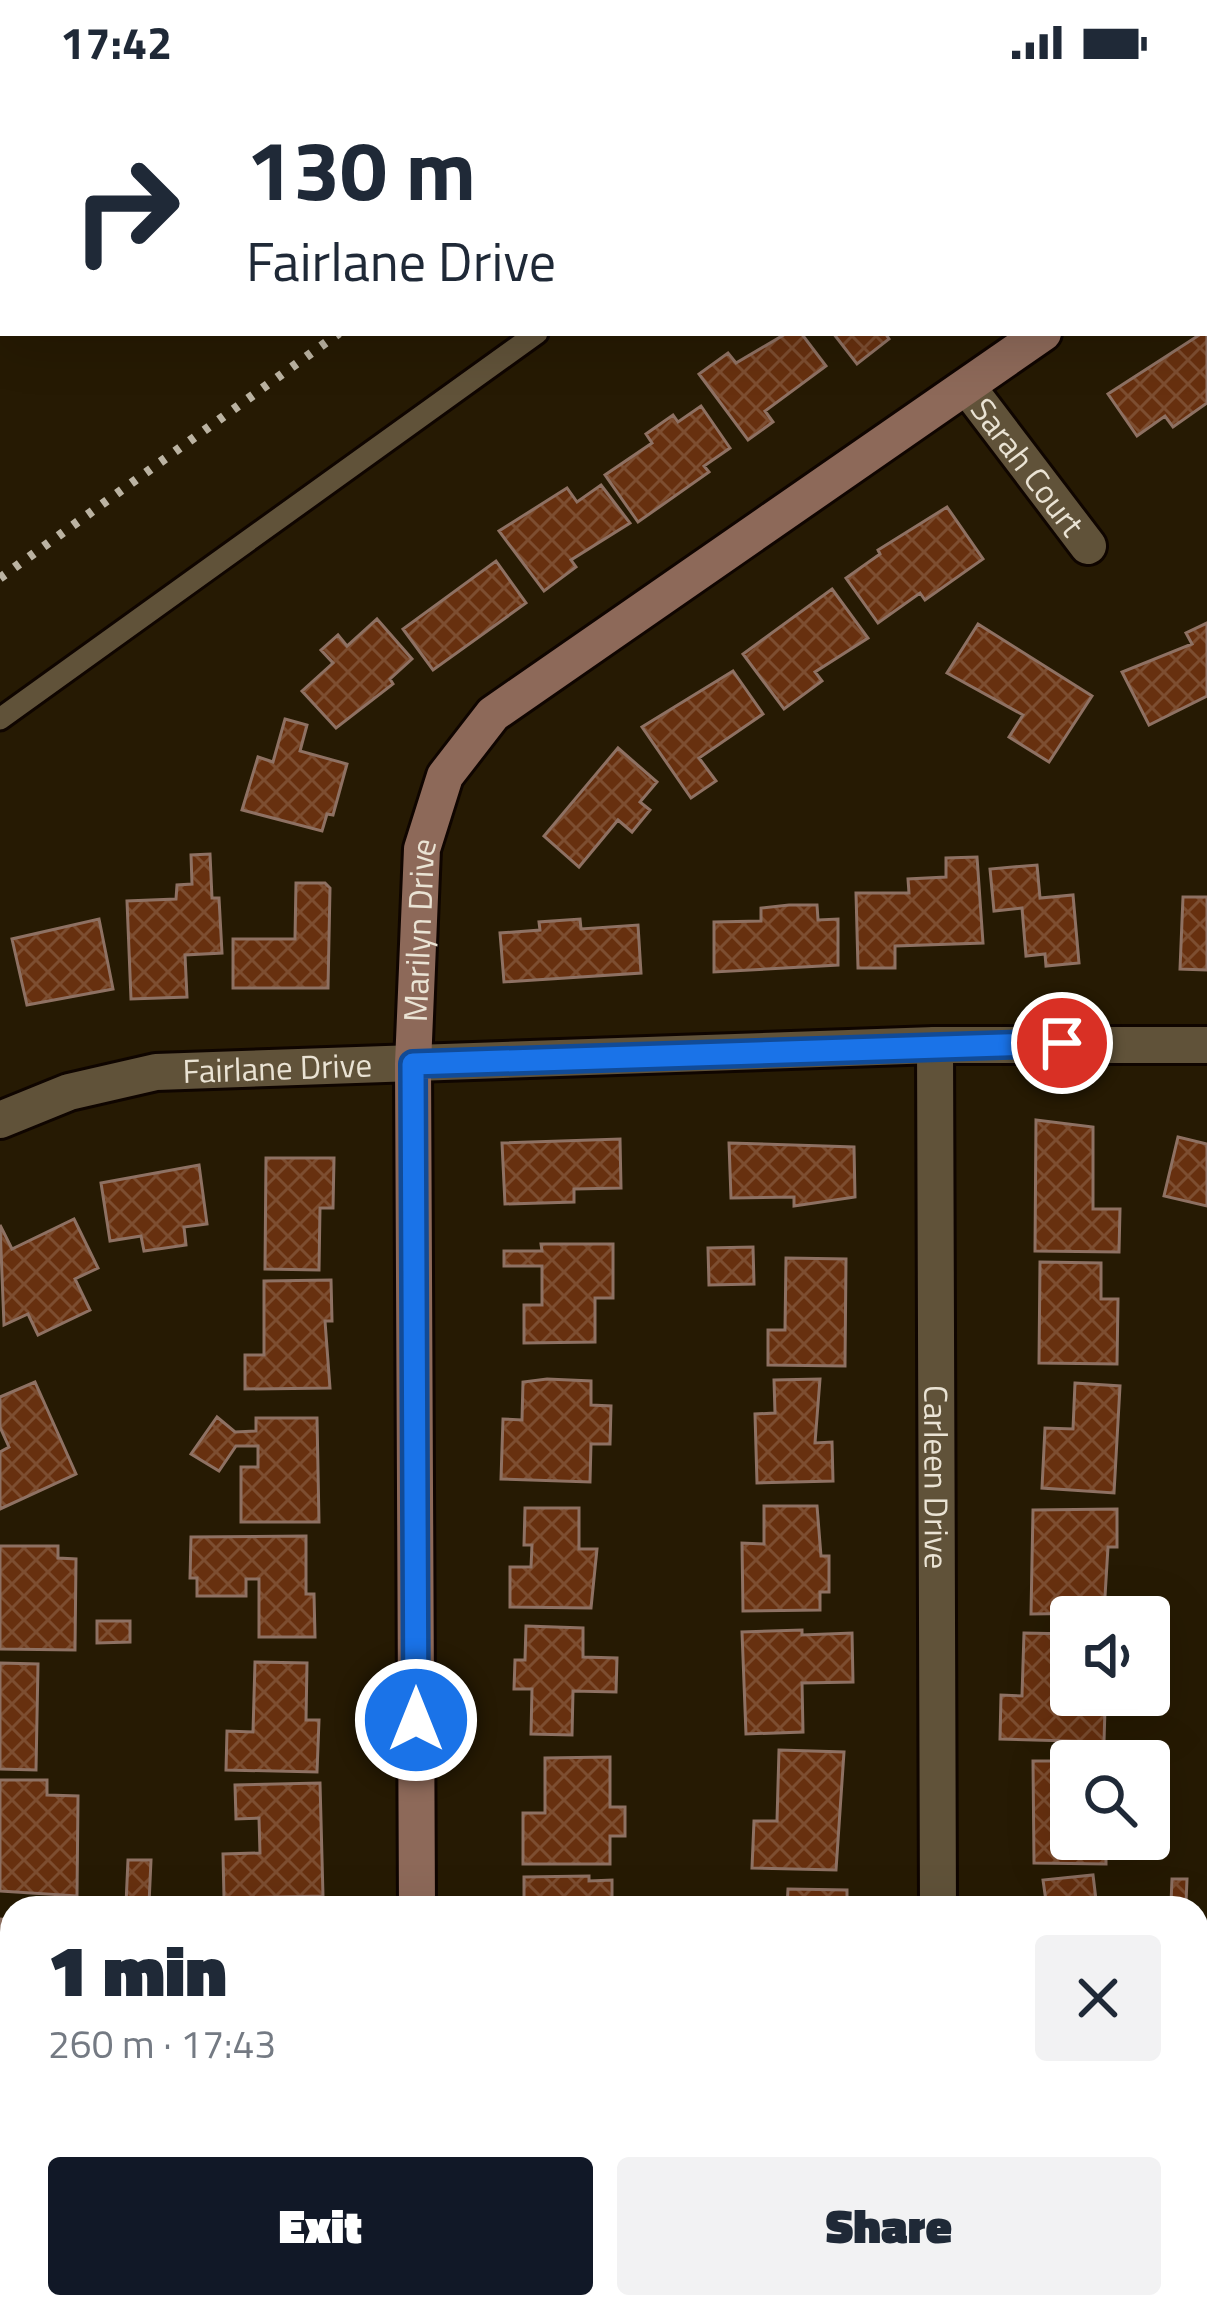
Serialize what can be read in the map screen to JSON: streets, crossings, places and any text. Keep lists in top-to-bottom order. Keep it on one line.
{"streets":{"street":["Sarah Court","Marilyn Drive","Fairlane Drive","Carleen Drive"]},"crossings":[["Sarah Court","Marilyn Drive"],["Marilyn Drive","Fairlane Drive"],["Fairlane Drive","Carleen Drive"]],"page":{"status":"17:42","turn":["130 m","Fairlane Drive"],"heading":["1 min","260 m · 17:43"],"buttons":["Exit","Share"]}}
